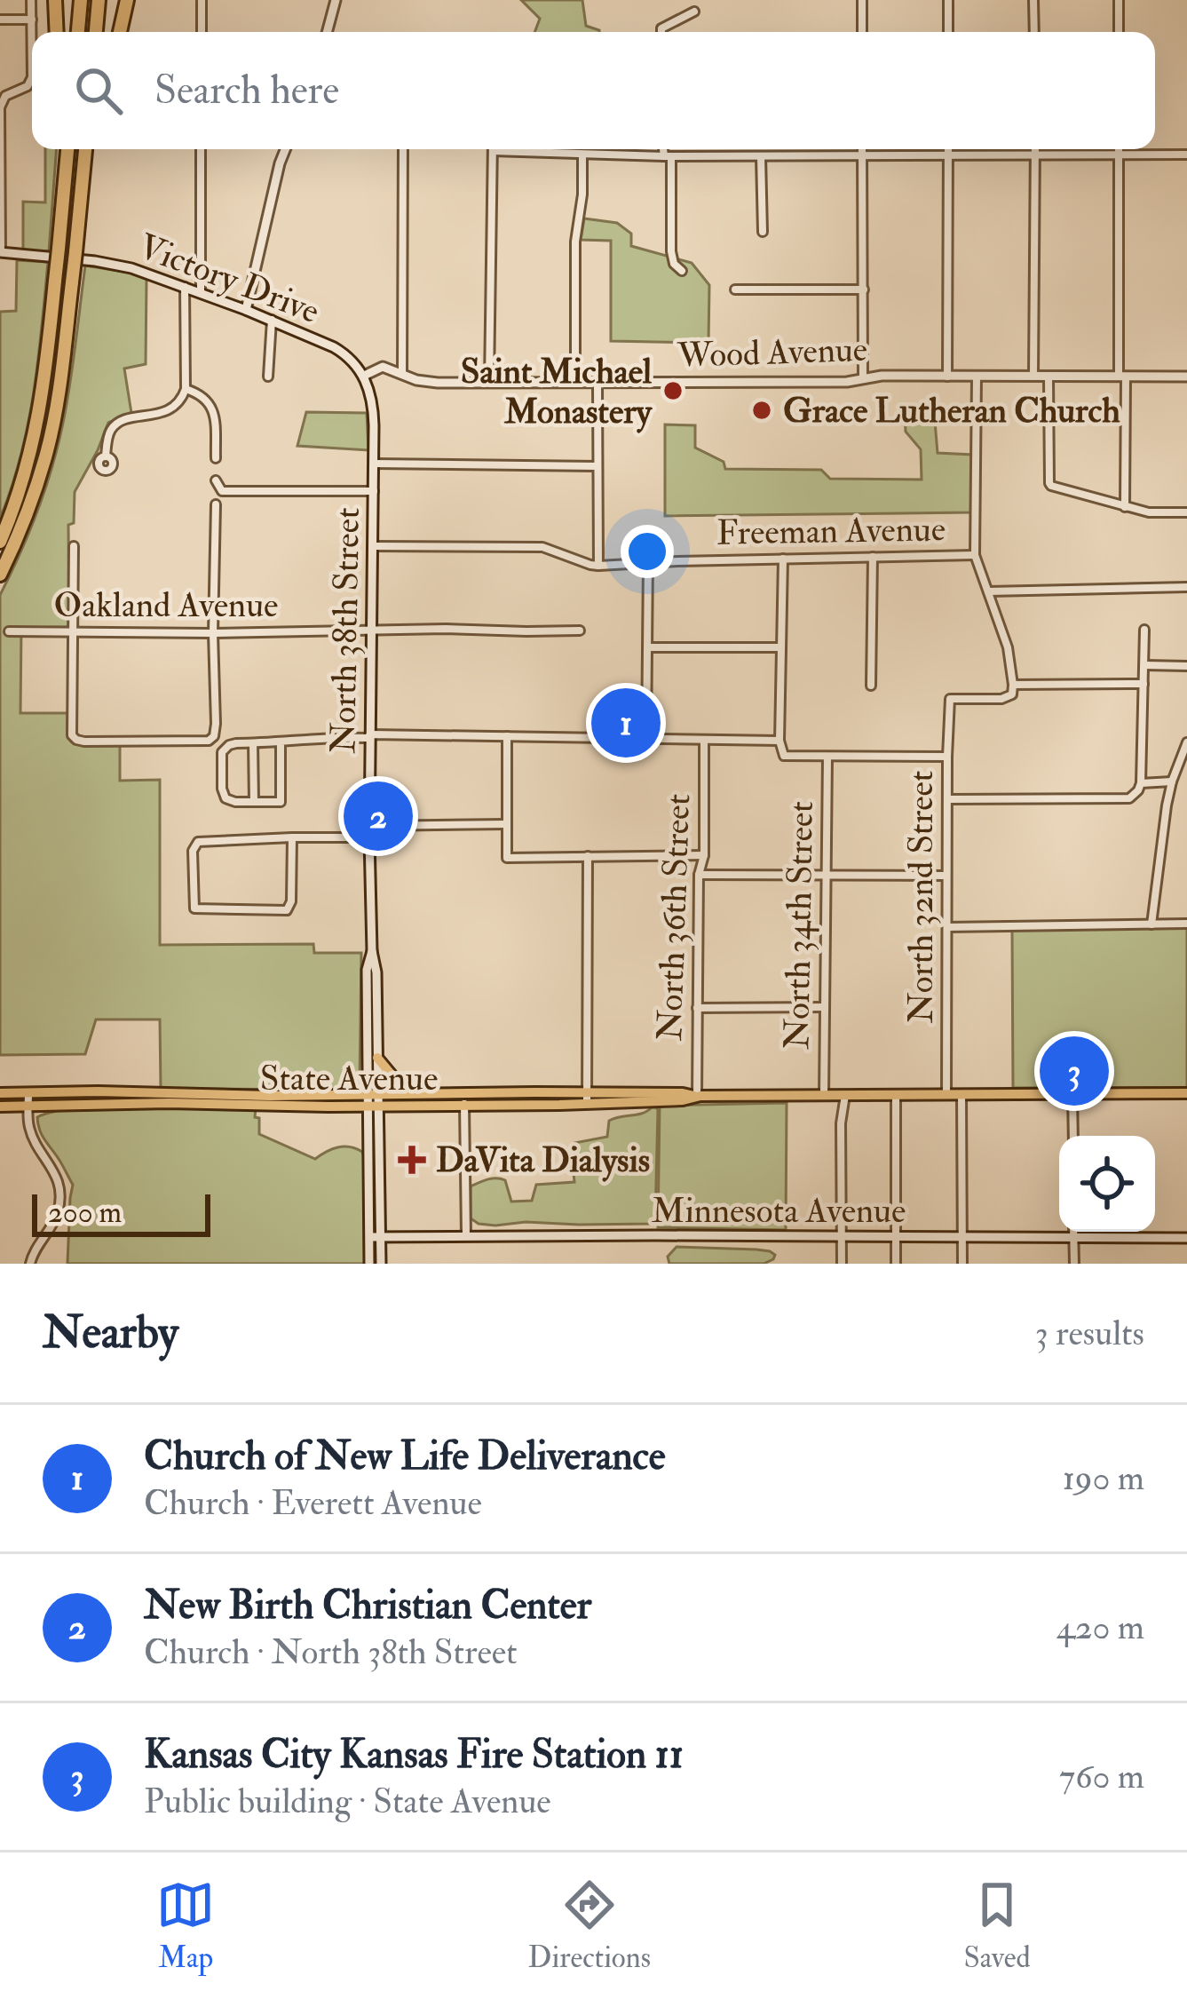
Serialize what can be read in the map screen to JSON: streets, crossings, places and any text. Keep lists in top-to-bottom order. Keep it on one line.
{"streets":{"main road":["Victory Drive","Wood Avenue","North 38th Street","State Avenue","Minnesota Avenue"],"street":["Freeman Avenue","Oakland Avenue","North 32nd Street","North 36th Street","North 34th Street"]},"crossings":[["Victory Drive","Wood Avenue"],["Victory Drive","North 38th Street"],["Wood Avenue","North 38th Street"],["Freeman Avenue","North 38th Street"],["Oakland Avenue","North 38th Street"],["North 38th Street","State Avenue"],["North 38th Street","Minnesota Avenue"],["North 32nd Street","State Avenue"],["North 36th Street","State Avenue"],["North 34th Street","State Avenue"]],"places":{"other":["Saint Michael Monastery","Grace Lutheran Church"],"health":["DaVita Dialysis"]},"scale_bar":"200 m","page":{"search":"Search here","pins":["1","2","3"],"scale":"200 m","heading":["Nearby","3 results"],"list":[{"mark":"1","name":"Church of New Life Deliverance","note":"Church · Everett Avenue","value":"190 m"},{"mark":"2","name":"New Birth Christian Center","note":"Church · North 38th Street","value":"420 m"},{"mark":"3","name":"Kansas City Kansas Fire Station 11","note":"Public building · State Avenue","value":"760 m"}],"nav":["Map","Directions","Saved"]}}
